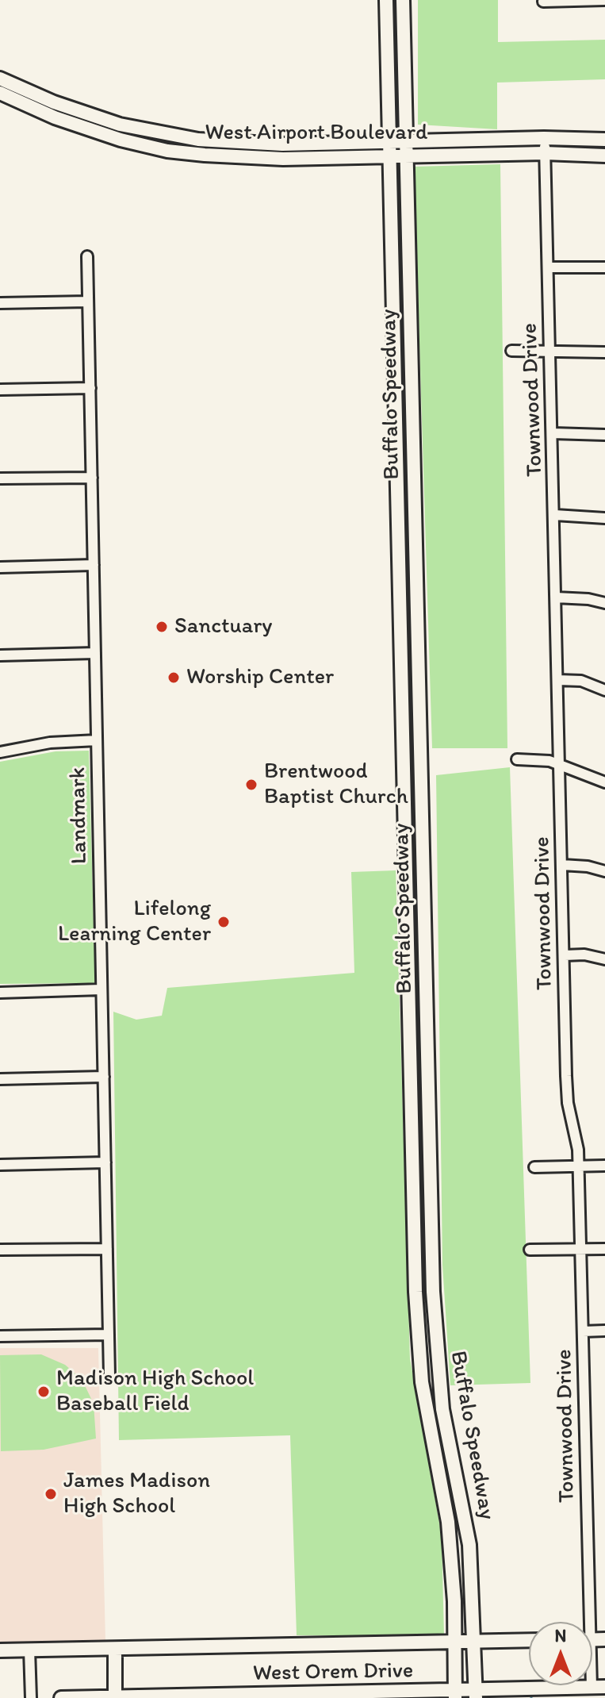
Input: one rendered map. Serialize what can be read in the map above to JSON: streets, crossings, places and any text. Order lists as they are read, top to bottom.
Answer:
{
  "streets": {
    "main road": ["West Airport Boulevard", "Buffalo Speedway", "West Orem Drive"],
    "street": ["Townwood Drive", "Landmark"]
  },
  "crossings": [
    ["West Airport Boulevard", "Buffalo Speedway"],
    ["West Airport Boulevard", "Townwood Drive"],
    ["Buffalo Speedway", "West Orem Drive"]
  ],
  "places": [
    "Sanctuary",
    "Worship Center",
    "Brentwood Baptist Church",
    "Lifelong Learning Center",
    "Madison High School Baseball Field",
    "James Madison High School"
  ],
  "north": "top"
}
